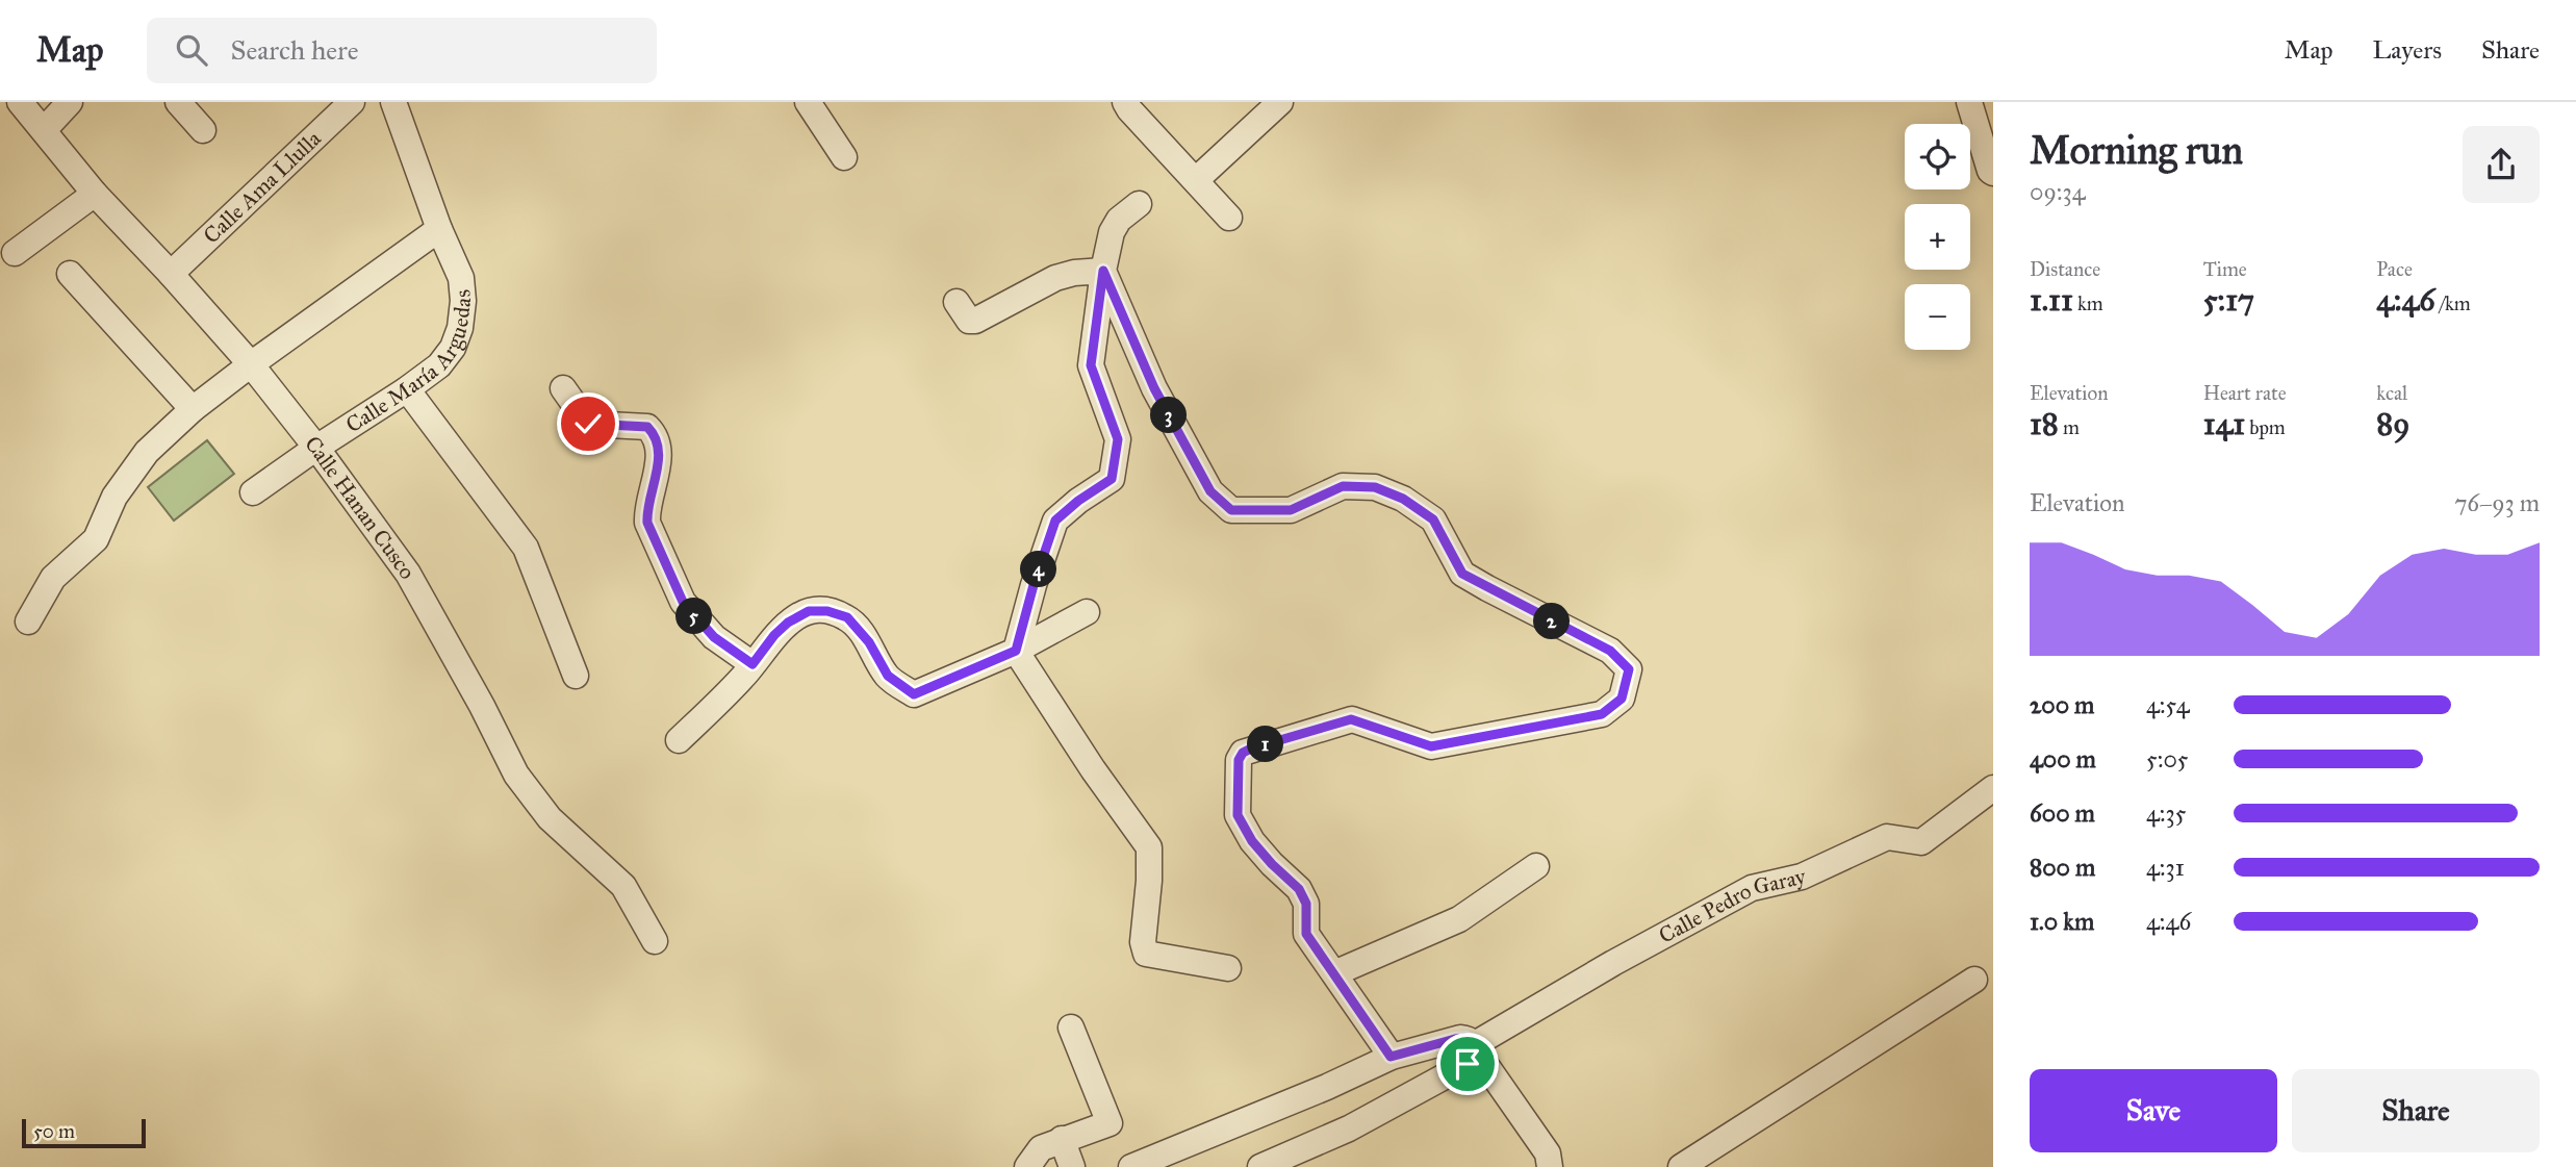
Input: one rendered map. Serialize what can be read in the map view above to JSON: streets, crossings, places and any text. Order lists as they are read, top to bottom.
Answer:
{
  "streets": {
    "street": [
      "Calle Ama Llulla",
      "Calle María Arguedas",
      "Calle Hanan Cusco",
      "Calle Pedro Garay"
    ]
  },
  "crossings": [
    ["Calle Ama Llulla", "Calle Hanan Cusco"],
    ["Calle María Arguedas", "Calle Hanan Cusco"]
  ],
  "scale_bar": "50 m",
  "page": {
    "header": "Map",
    "search": "Search here",
    "nav": ["Map", "Layers", "Share"],
    "heading": ["Morning run", "09:34"],
    "map_buttons": ["+", "−"],
    "stats": [
      ["Distance", "1.11 km"],
      ["Time", "5:17"],
      ["Pace", "4:46 /km"],
      ["Elevation", "18 m"],
      ["Heart rate", "141 bpm"],
      ["kcal", "89"]
    ],
    "pins": [
      "3",
      "4",
      "5",
      "2",
      "1"
    ],
    "chart": ["Elevation", "76–93 m"],
    "list": [
      {
        "name": "200 m",
        "note": "4:54"
      },
      {
        "name": "400 m",
        "note": "5:05"
      },
      {
        "name": "600 m",
        "note": "4:35"
      },
      {
        "name": "800 m",
        "note": "4:31"
      },
      {
        "name": "1.0 km",
        "note": "4:46"
      }
    ],
    "buttons": ["Save", "Share"],
    "scale": "50 m"
  }
}
